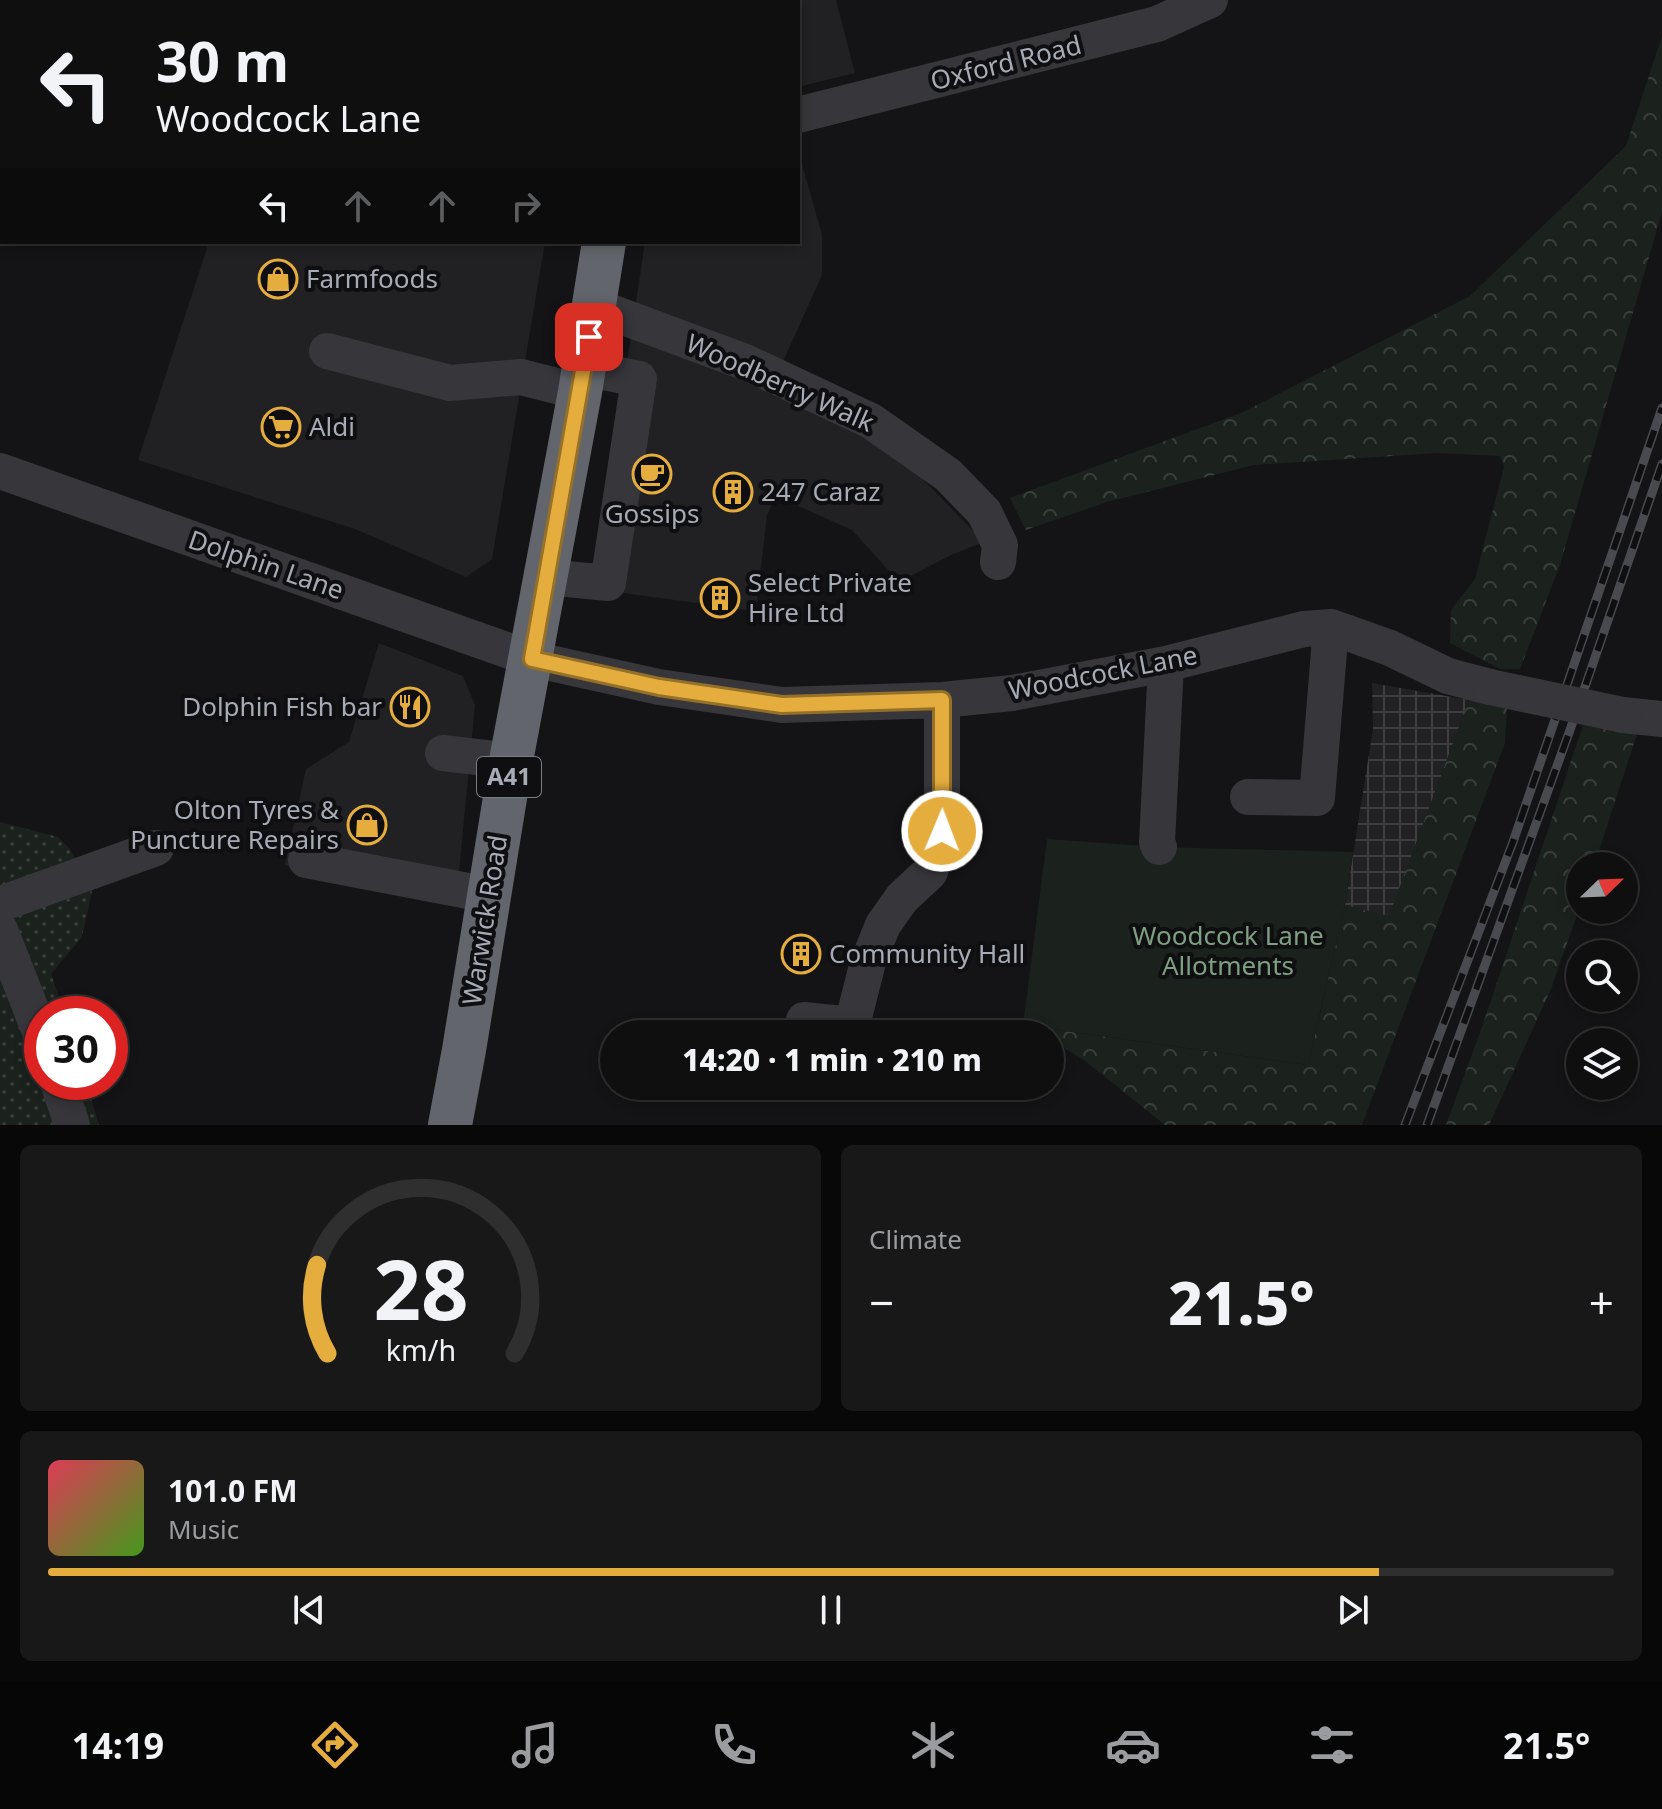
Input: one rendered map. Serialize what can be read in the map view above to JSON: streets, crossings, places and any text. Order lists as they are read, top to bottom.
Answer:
{
  "streets": {
    "highway": ["A41", "Warwick Road"],
    "street": [
      "Oxford Road",
      "Woodberry Walk",
      "Dolphin Lane",
      "Woodcock Lane"
    ]
  },
  "crossings": [
    ["Woodberry Walk", "Warwick Road"],
    ["Dolphin Lane", "Woodcock Lane"],
    ["Dolphin Lane", "Warwick Road"],
    ["Woodcock Lane", "Warwick Road"]
  ],
  "parks": ["Woodcock Lane Allotments"],
  "places": {
    "shop": ["Farmfoods", "Olton Tyres & Puncture Repairs"],
    "supermarket": ["Aldi"],
    "cafe": ["Gossips"],
    "building": ["247 Caraz", "Select Private Hire Ltd", "Community Hall"],
    "restaurant": ["Dolphin Fish bar"]
  },
  "north": "top right",
  "page": {
    "turn": ["30 m", "Woodcock Lane"],
    "limit": "30",
    "trip": "14:20 · 1 min · 210 m",
    "tile": "Climate",
    "heat": ["−", "21.5°", "+"],
    "song": ["101.0 FM", "Music"],
    "tabs": ["14:19", "21.5°"],
    "gauge": ["28", "km/h"]
  }
}
